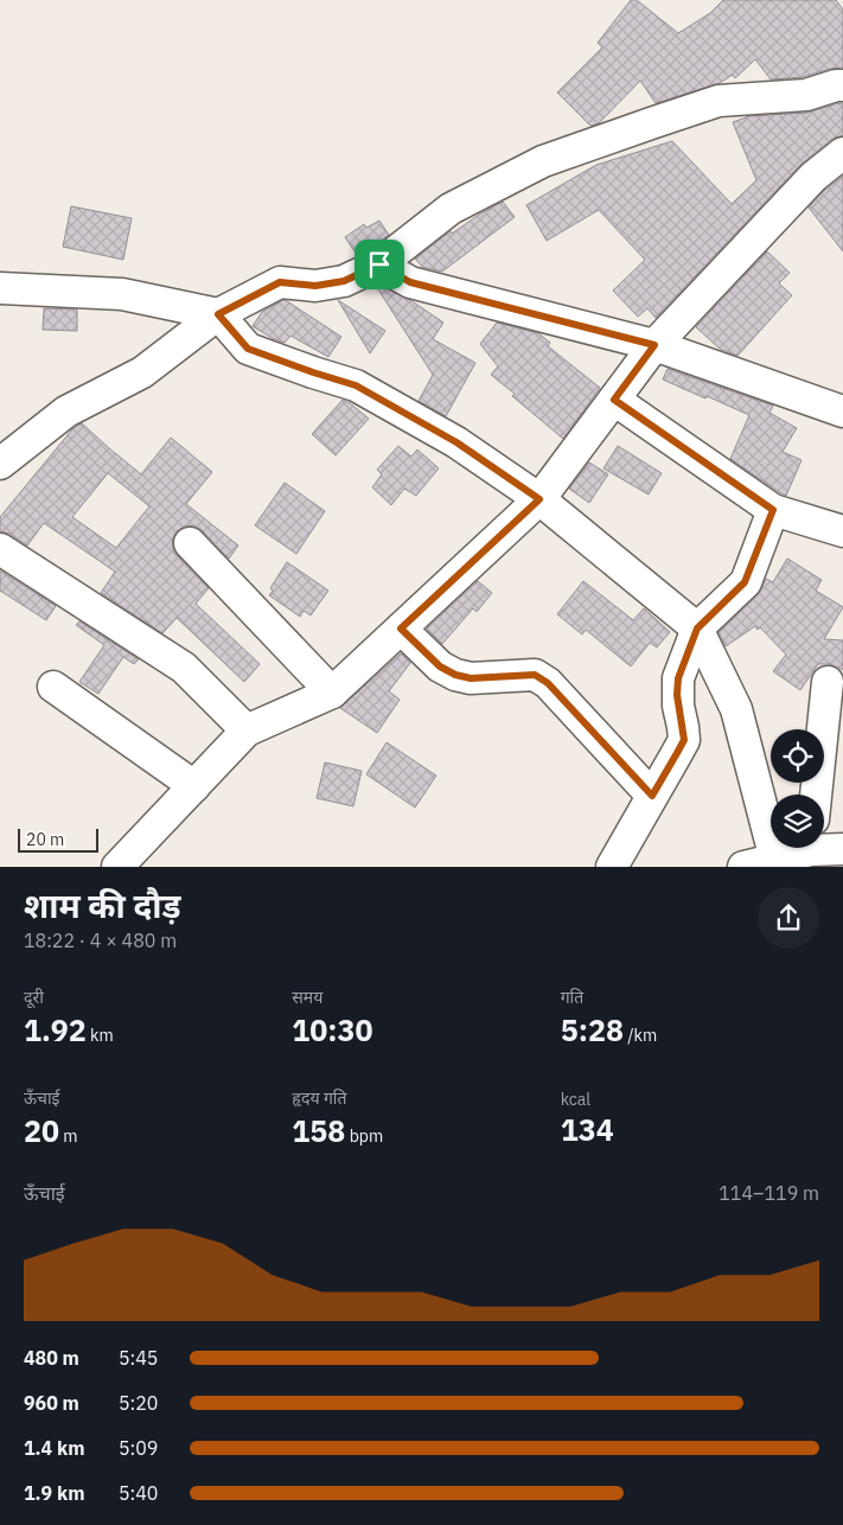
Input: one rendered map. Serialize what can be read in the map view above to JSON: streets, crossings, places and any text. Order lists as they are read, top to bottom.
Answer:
{
  "scale_bar": "20 m",
  "page": {
    "scale": "20 m",
    "heading": ["शाम की दौड़", "18:22 · 4 × 480 m"],
    "stats": [
      ["दूरी", "1.92 km"],
      ["समय", "10:30"],
      ["गति", "5:28 /km"],
      ["ऊँचाई", "20 m"],
      ["हृदय गति", "158 bpm"],
      ["kcal", "134"]
    ],
    "chart": ["ऊँचाई", "114–119 m"],
    "list": [
      {
        "name": "480 m",
        "note": "5:45"
      },
      {
        "name": "960 m",
        "note": "5:20"
      },
      {
        "name": "1.4 km",
        "note": "5:09"
      },
      {
        "name": "1.9 km",
        "note": "5:40"
      }
    ]
  }
}
